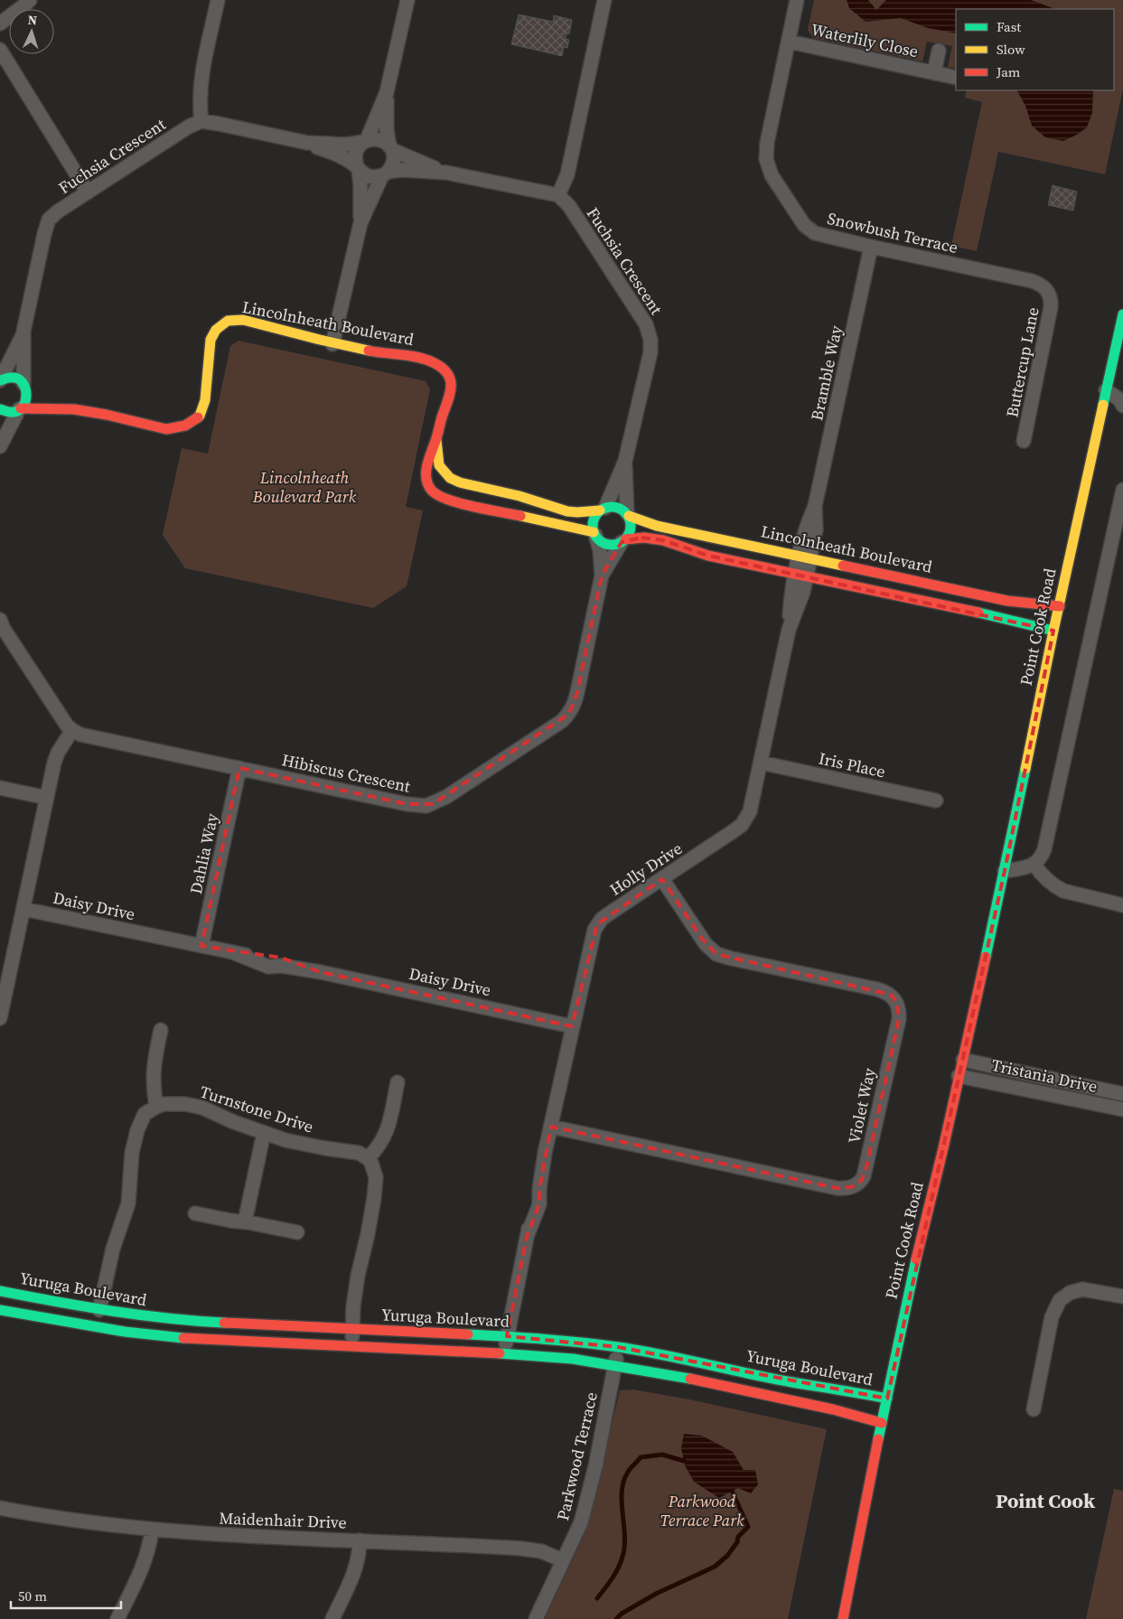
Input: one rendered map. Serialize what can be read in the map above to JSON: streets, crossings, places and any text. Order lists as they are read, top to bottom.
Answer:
{
  "streets": {
    "street": [
      "Waterlily Close",
      "Fuchsia Crescent",
      "Snowbush Terrace",
      "Lincolnheath Boulevard",
      "Buttercup Lane",
      "Bramble Way",
      "Point Cook Road",
      "Iris Place",
      "Hibiscus Crescent",
      "Dahlia Way",
      "Holly Drive",
      "Daisy Drive",
      "Tristania Drive",
      "Violet Way",
      "Turnstone Drive",
      "Yuruga Boulevard",
      "Parkwood Terrace",
      "Maidenhair Drive"
    ]
  },
  "crossings": [
    ["Waterlily Close", "Snowbush Terrace"],
    ["Fuchsia Crescent", "Lincolnheath Boulevard"],
    ["Fuchsia Crescent", "Hibiscus Crescent"],
    ["Snowbush Terrace", "Buttercup Lane"],
    ["Snowbush Terrace", "Bramble Way"],
    ["Lincolnheath Boulevard", "Bramble Way"],
    ["Lincolnheath Boulevard", "Point Cook Road"],
    ["Lincolnheath Boulevard", "Hibiscus Crescent"],
    ["Bramble Way", "Holly Drive"],
    ["Point Cook Road", "Tristania Drive"],
    ["Point Cook Road", "Yuruga Boulevard"],
    ["Iris Place", "Holly Drive"],
    ["Hibiscus Crescent", "Dahlia Way"],
    ["Dahlia Way", "Daisy Drive"],
    ["Holly Drive", "Daisy Drive"],
    ["Holly Drive", "Violet Way"],
    ["Holly Drive", "Yuruga Boulevard"],
    ["Yuruga Boulevard", "Parkwood Terrace"],
    ["Parkwood Terrace", "Maidenhair Drive"]
  ],
  "districts": ["Point Cook"],
  "parks": ["Lincolnheath Boulevard Park", "Parkwood Terrace Park"],
  "legend": ["Fast", "Slow", "Jam"],
  "scale_bar": "50 m",
  "north": "top"
}
